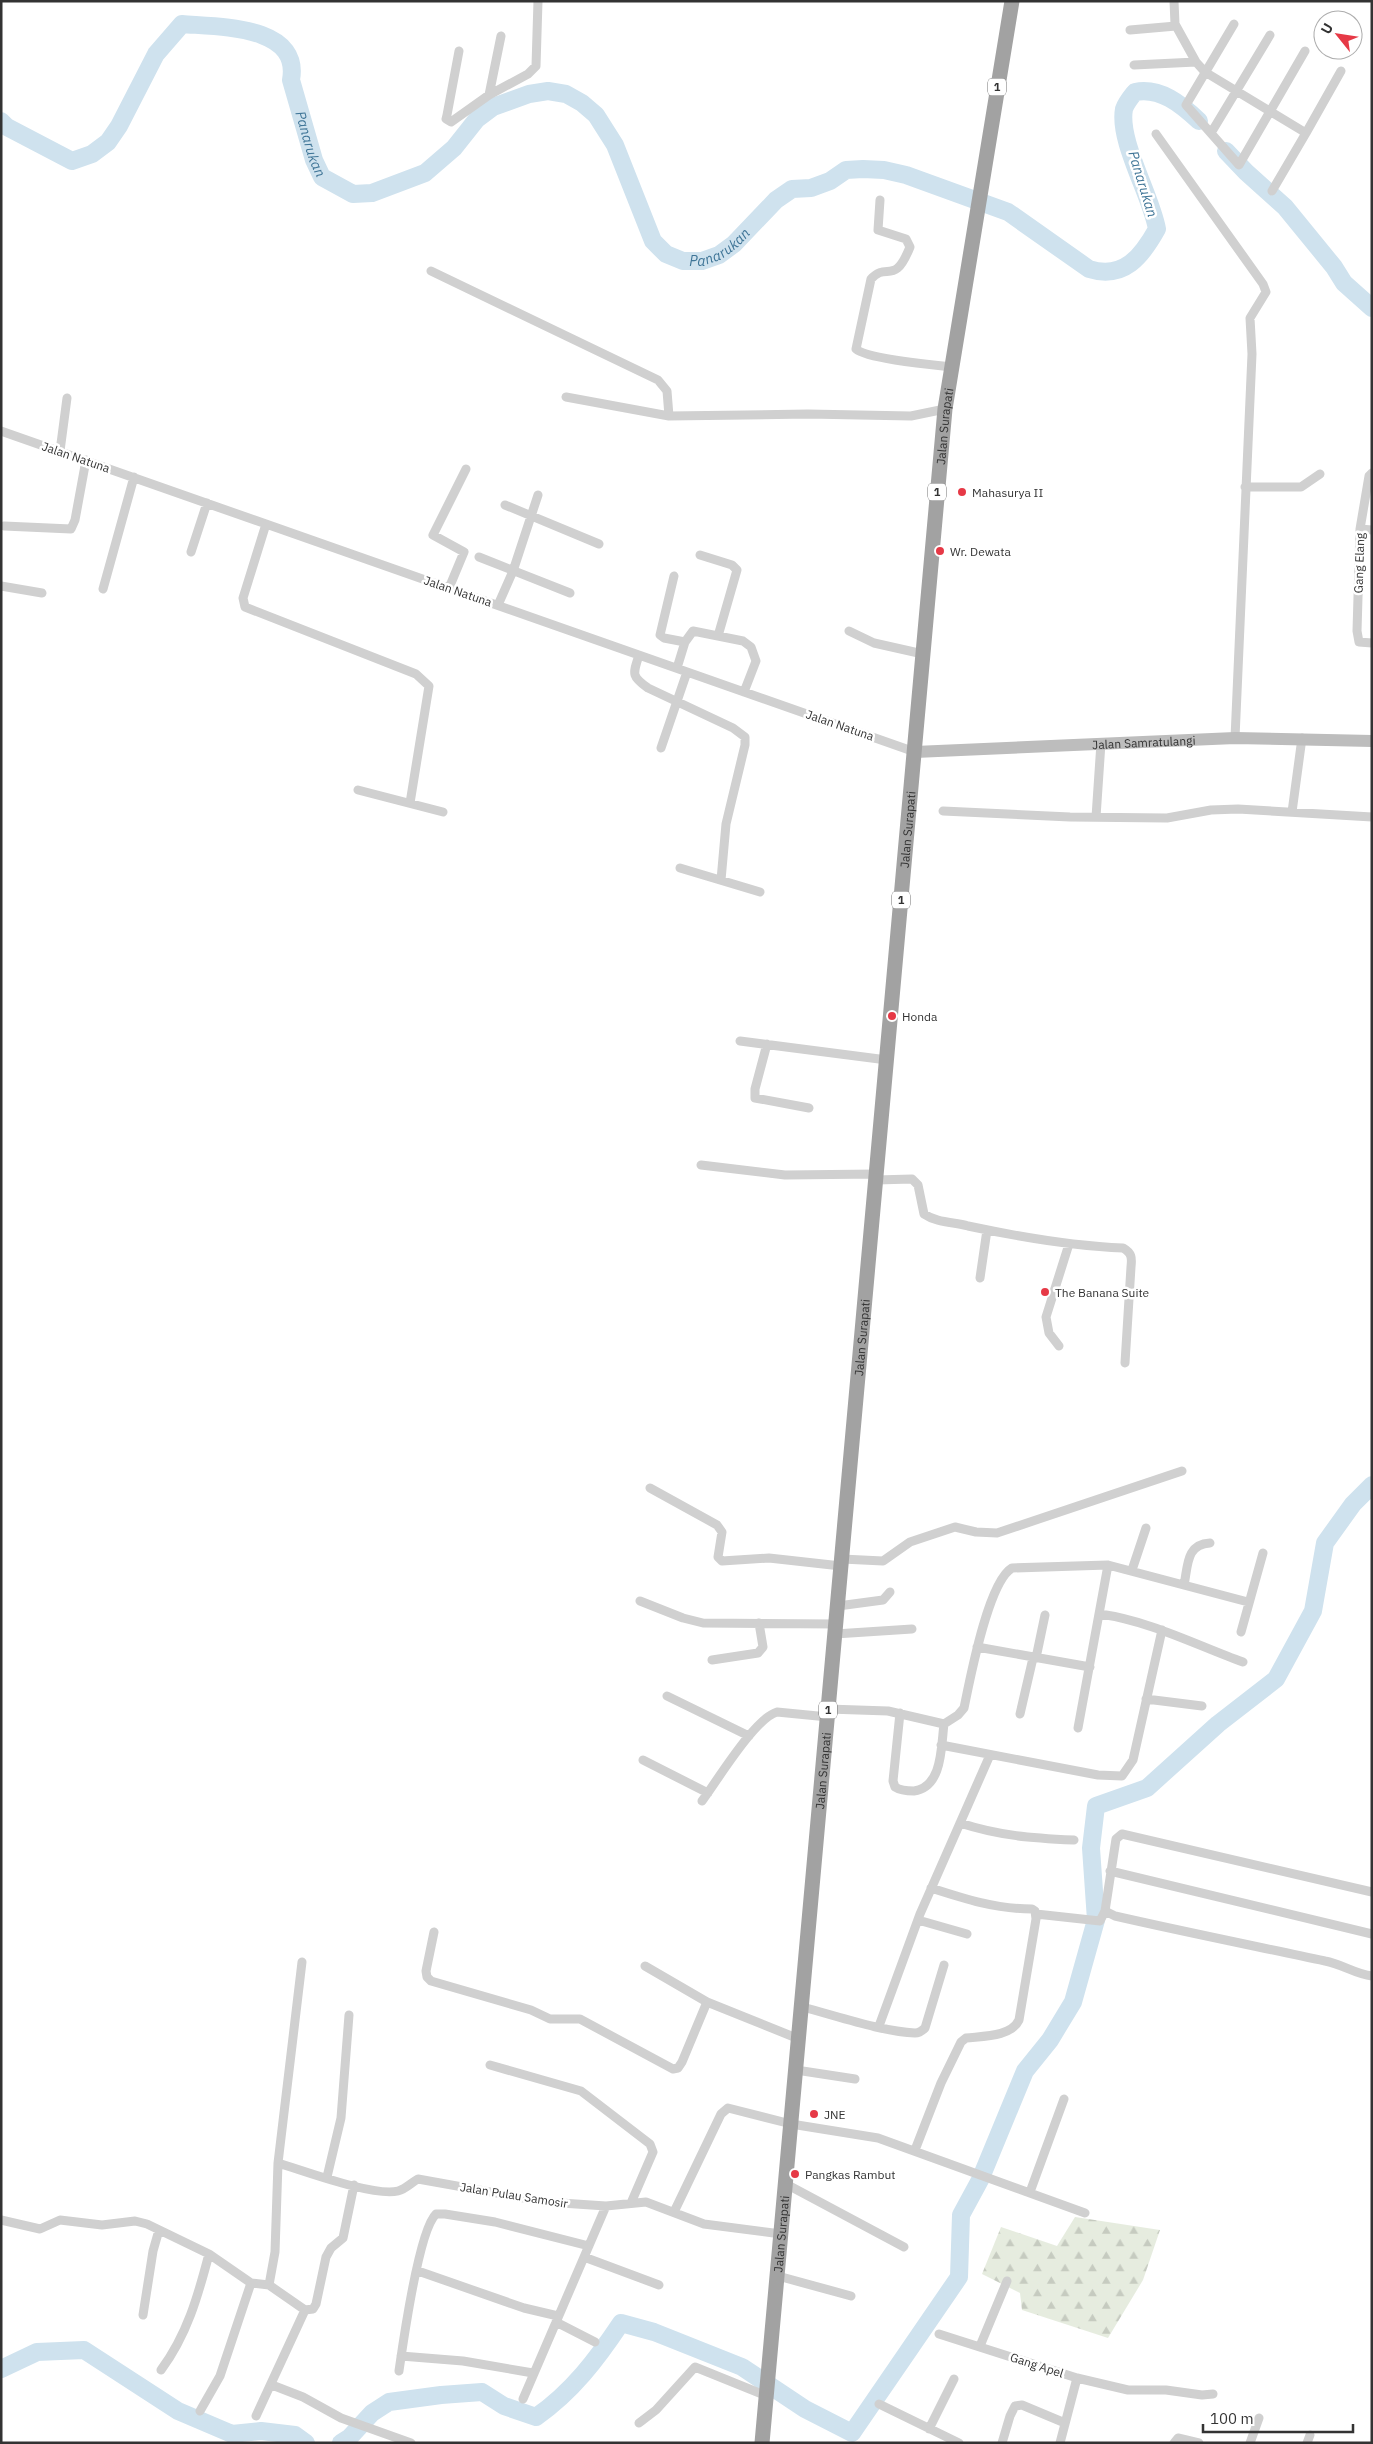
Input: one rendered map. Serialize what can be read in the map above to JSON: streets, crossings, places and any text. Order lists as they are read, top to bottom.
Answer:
{
  "streets": {
    "highway": ["1", "Jalan Surapati"],
    "main road": ["Jalan Samratulangi"],
    "street": [
      "Jalan Natuna",
      "Gang Elang",
      "Jalan Pulau Samosir",
      "Gang Apel"
    ]
  },
  "crossings": [
    ["Jalan Surapati", "Jalan Natuna"],
    ["Jalan Surapati", "Jalan Samratulangi"],
    ["Jalan Surapati", "Jalan Pulau Samosir"],
    ["Jalan Natuna", "Jalan Samratulangi"]
  ],
  "water": ["Panarukan"],
  "places": [
    "Mahasurya II",
    "Wr. Dewata",
    "Honda",
    "The Banana Suite",
    "JNE",
    "Pangkas Rambut"
  ],
  "scale_bar": "100 m",
  "north": "top left"
}
